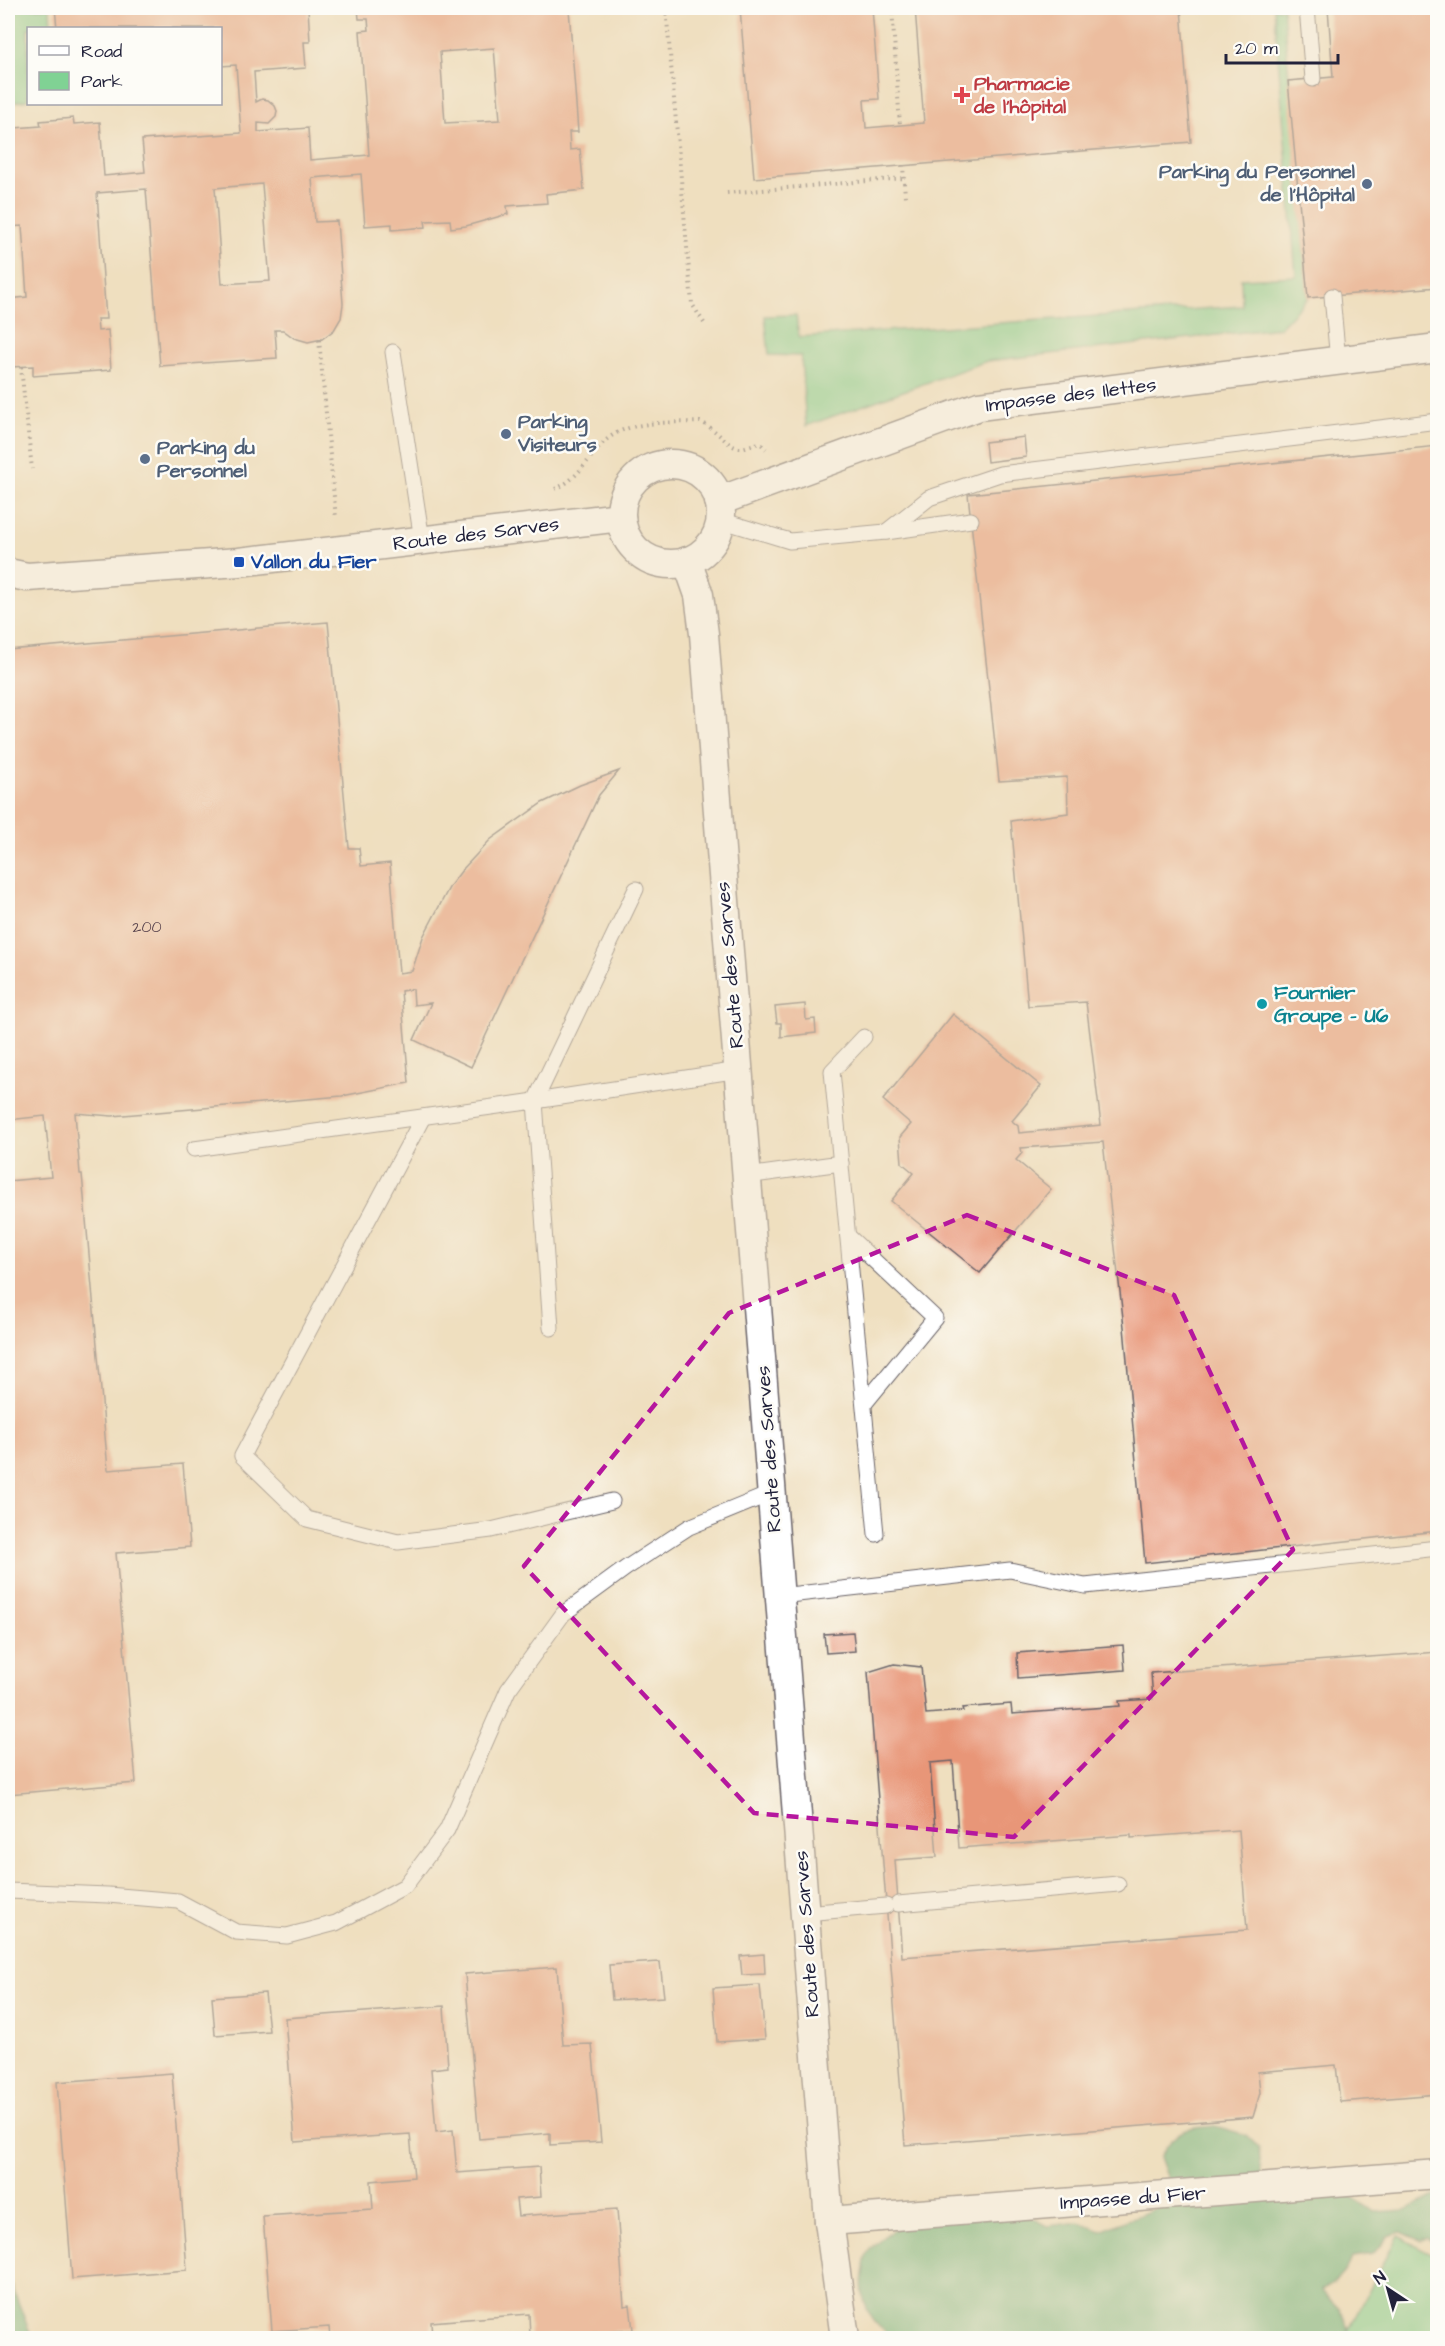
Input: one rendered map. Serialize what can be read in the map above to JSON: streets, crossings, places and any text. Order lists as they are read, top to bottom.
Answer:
{
  "streets": {
    "street": ["Impasse des Ilettes", "Route des Sarves", "Impasse du Fier"]
  },
  "crossings": [
    ["Impasse des Ilettes", "Route des Sarves"],
    ["Route des Sarves", "Impasse du Fier"]
  ],
  "places": {
    "health": ["Pharmacie de l'hôpital"],
    "other": [
      "Parking du Personnel de l'Hôpital",
      "Parking Visiteurs",
      "Parking du Personnel",
      "Fournier Groupe - U6"
    ],
    "transit": ["Vallon du Fier"]
  },
  "house_numbers": ["200"],
  "legend": ["Road", "Park"],
  "scale_bar": "20 m",
  "north": "top left"
}
